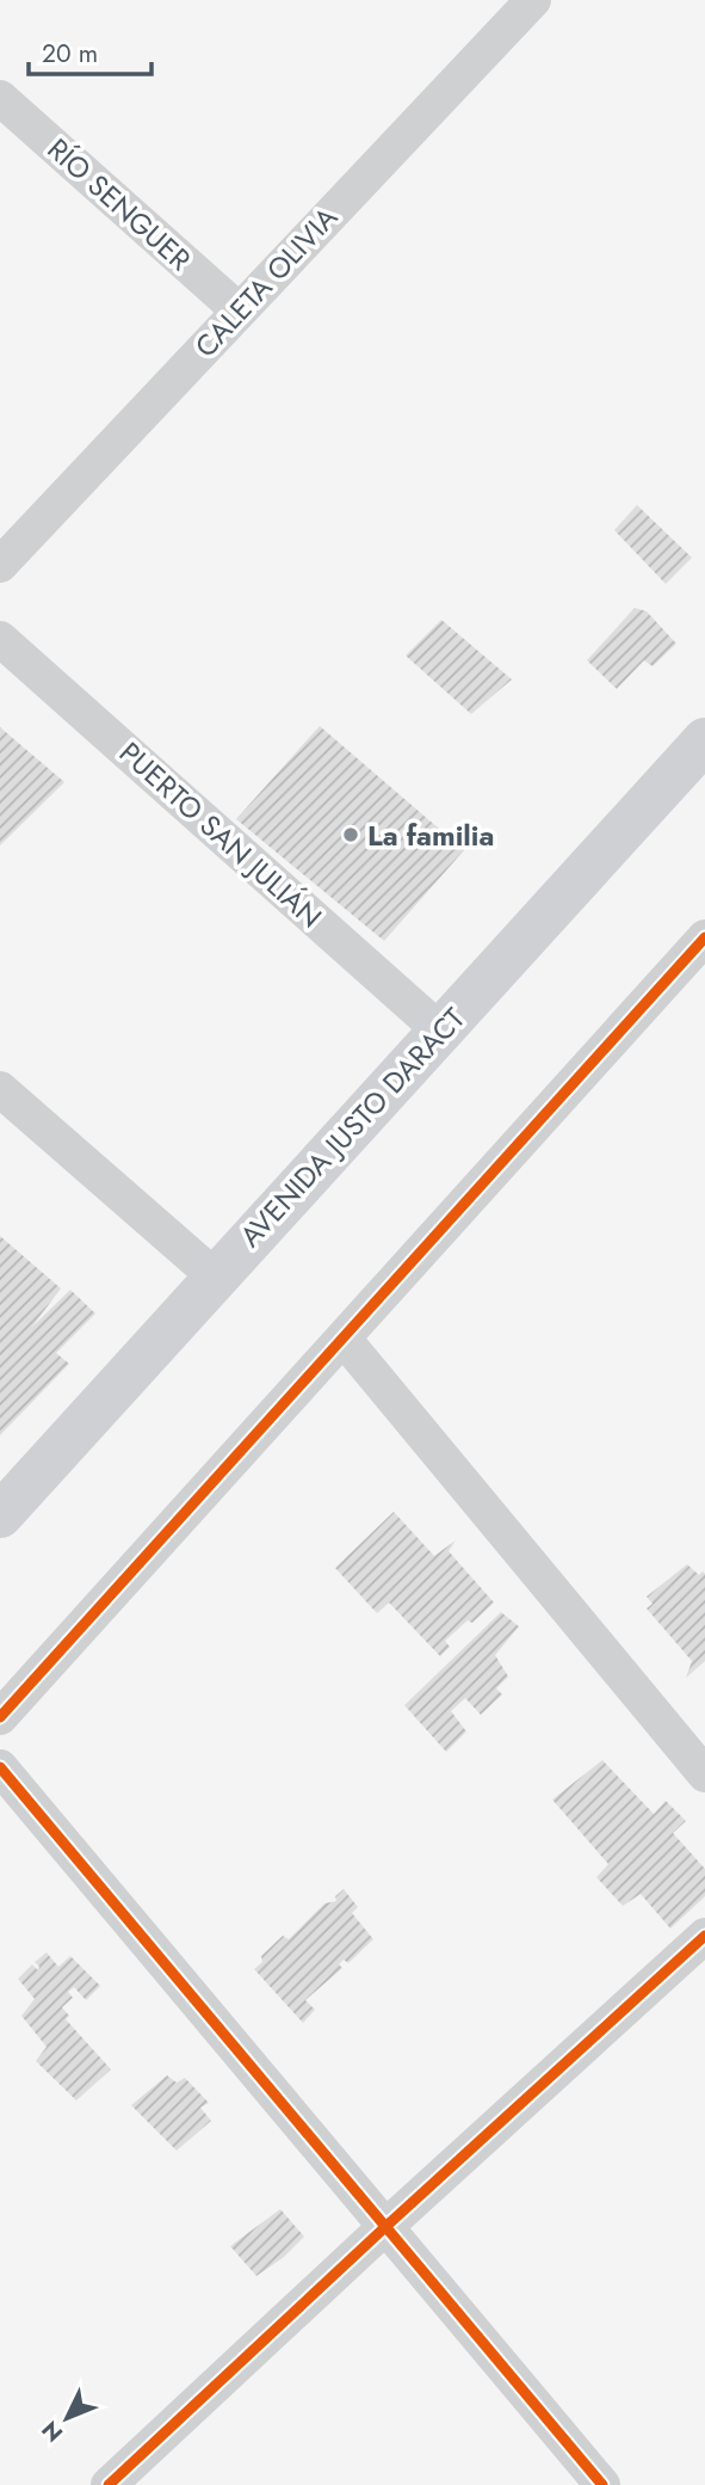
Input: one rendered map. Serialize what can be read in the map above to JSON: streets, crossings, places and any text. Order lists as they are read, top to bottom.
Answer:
{
  "streets": {
    "main road": ["AVENIDA JUSTO DARACT"],
    "street": ["RÍO SENGUER", "CALETA OLIVIA", "PUERTO SAN JULIÁN"]
  },
  "crossings": [
    ["RÍO SENGUER", "CALETA OLIVIA"],
    ["PUERTO SAN JULIÁN", "AVENIDA JUSTO DARACT"]
  ],
  "places": ["La familia"],
  "scale_bar": "20 m",
  "north": "bottom left"
}
